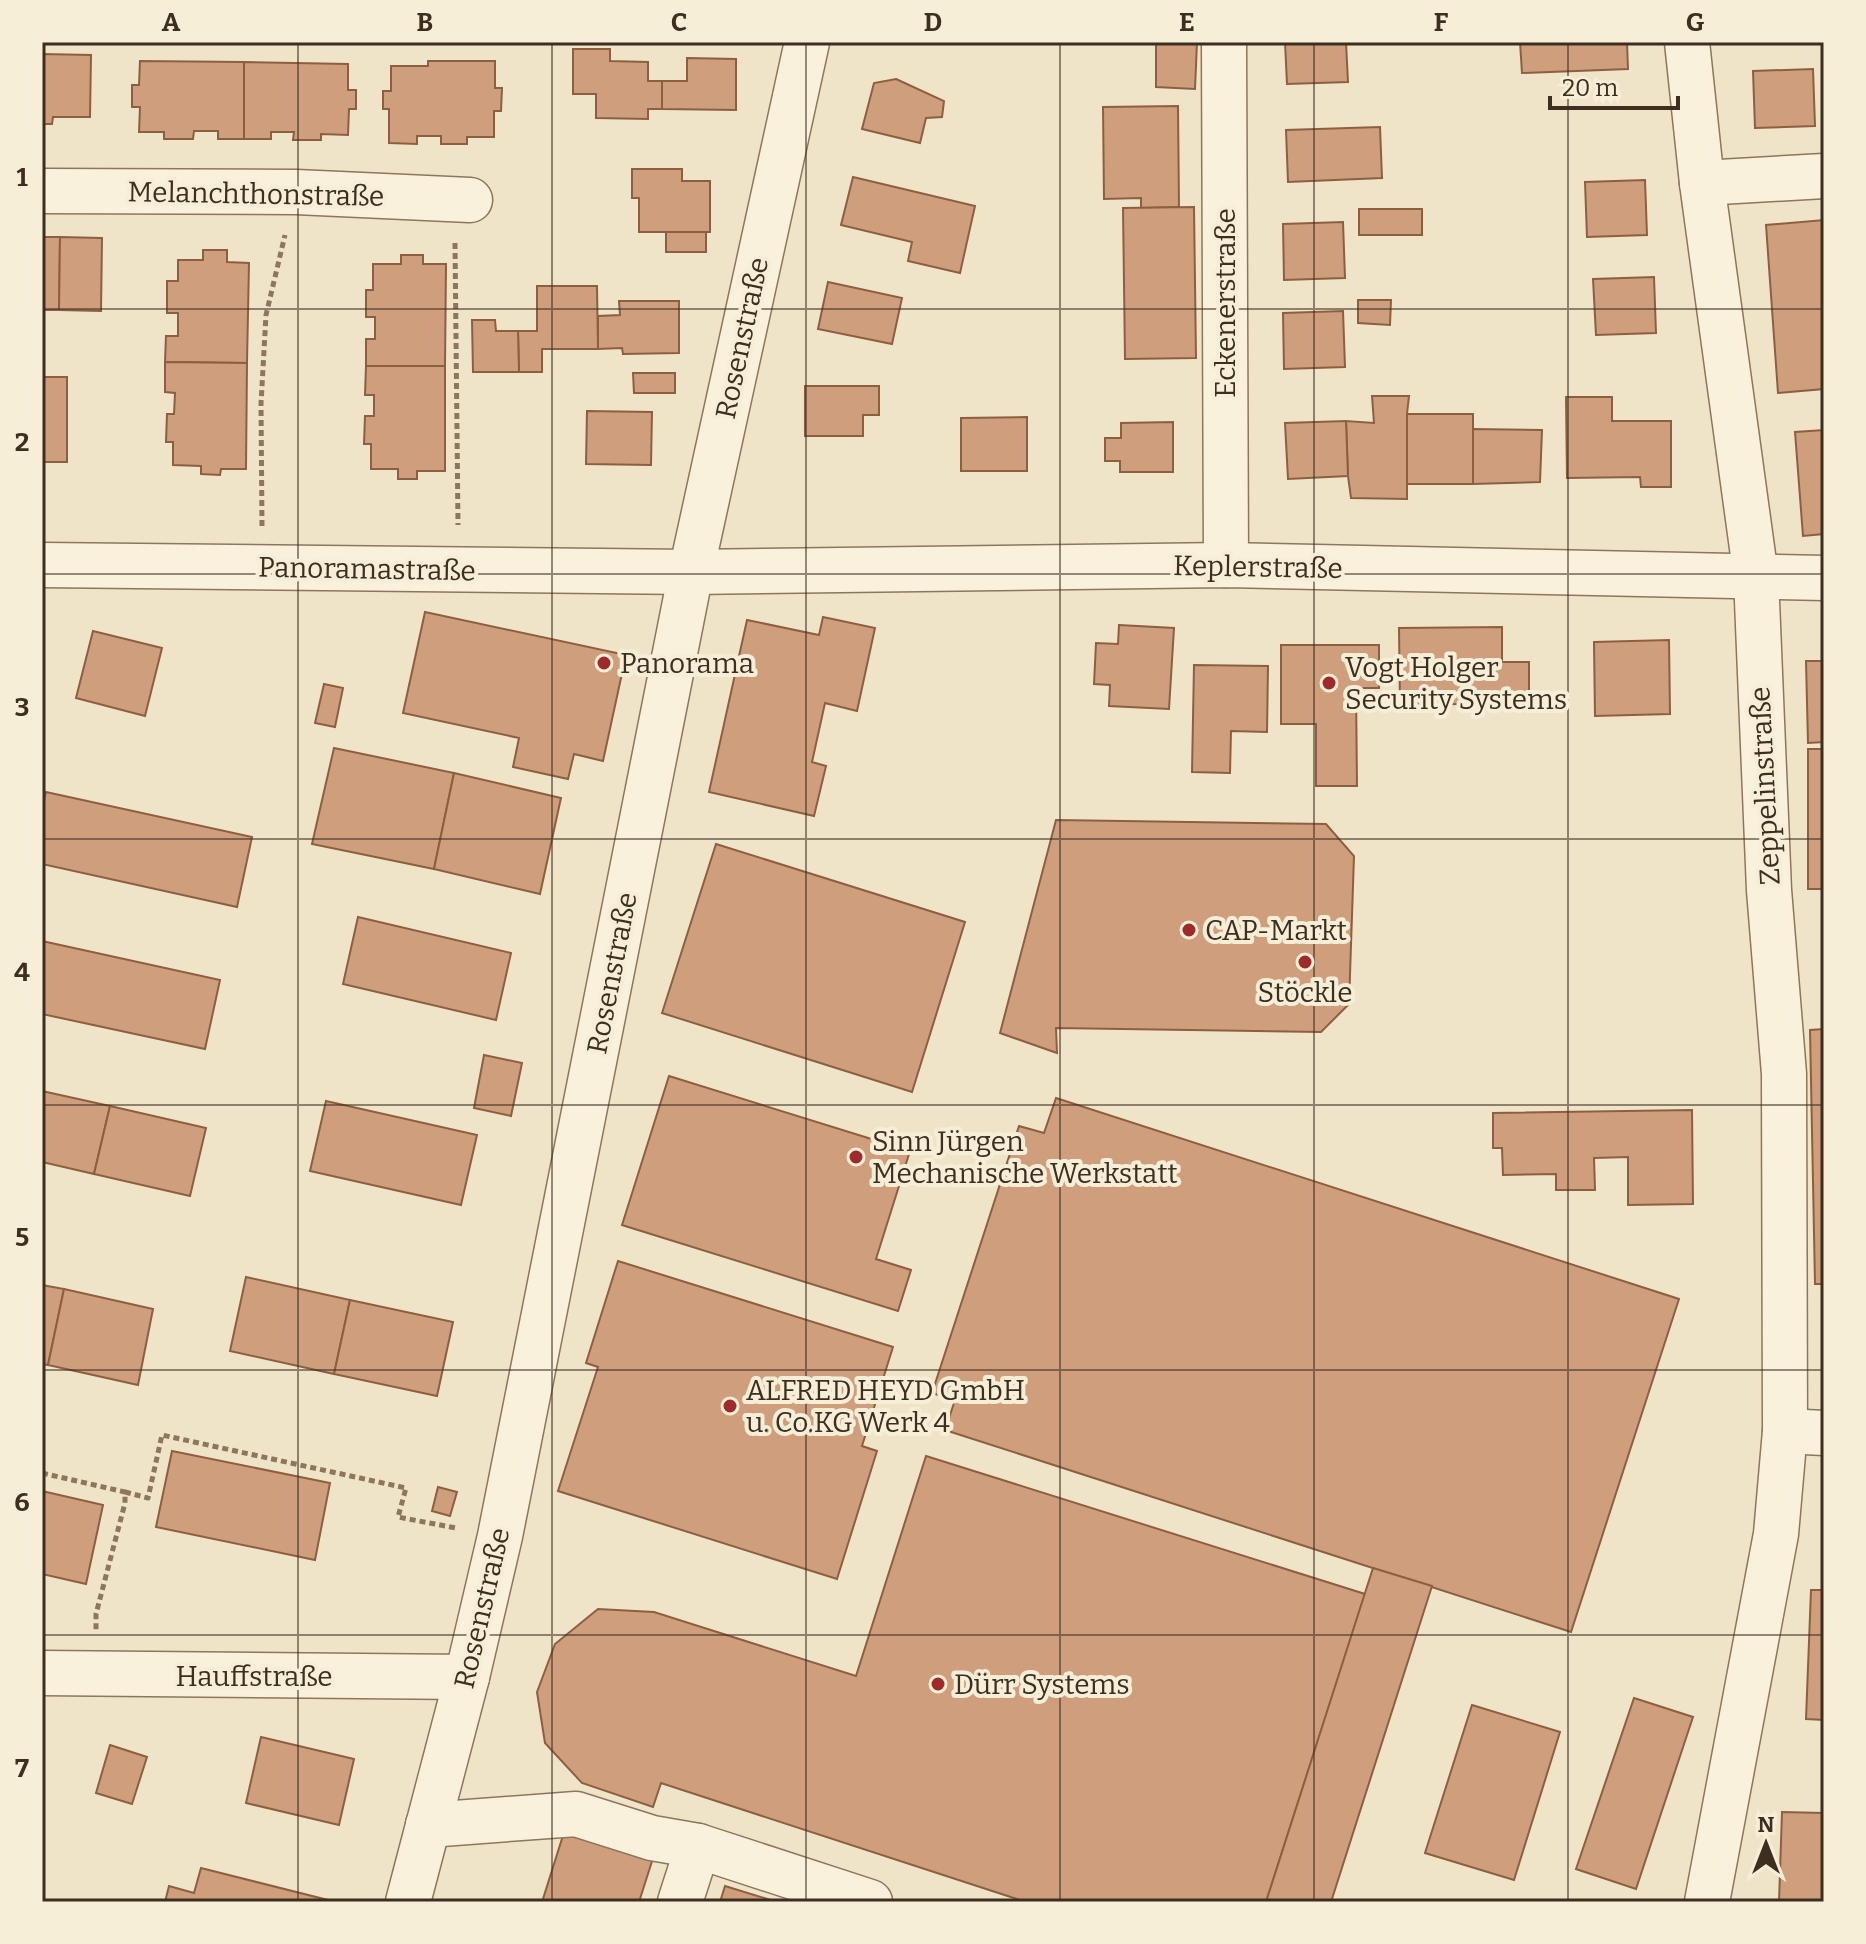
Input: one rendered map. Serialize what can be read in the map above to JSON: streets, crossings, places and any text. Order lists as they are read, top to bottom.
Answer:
{
  "streets": {
    "street": [
      "Melanchthonstraße",
      "Eckenerstraße",
      "Rosenstraße",
      "Keplerstraße",
      "Panoramastraße",
      "Zeppelinstraße",
      "Hauffstraße"
    ]
  },
  "crossings": [
    ["Eckenerstraße", "Keplerstraße"],
    ["Rosenstraße", "Keplerstraße"],
    ["Rosenstraße", "Panoramastraße"],
    ["Rosenstraße", "Hauffstraße"],
    ["Keplerstraße", "Panoramastraße"],
    ["Keplerstraße", "Zeppelinstraße"]
  ],
  "places": [
    "Panorama",
    "Vogt Holger Security Systems",
    "CAP-Markt",
    "Stöckle",
    "Sinn Jürgen Mechanische Werkstatt",
    "ALFRED HEYD GmbH u. Co.KG Werk 4",
    "Dürr Systems"
  ],
  "scale_bar": "20 m",
  "north": "top",
  "grid": {
    "columns": [
      "A",
      "B",
      "C",
      "D",
      "E",
      "F",
      "G"
    ],
    "rows": [
      "1",
      "2",
      "3",
      "4",
      "5",
      "6",
      "7"
    ]
  }
}
